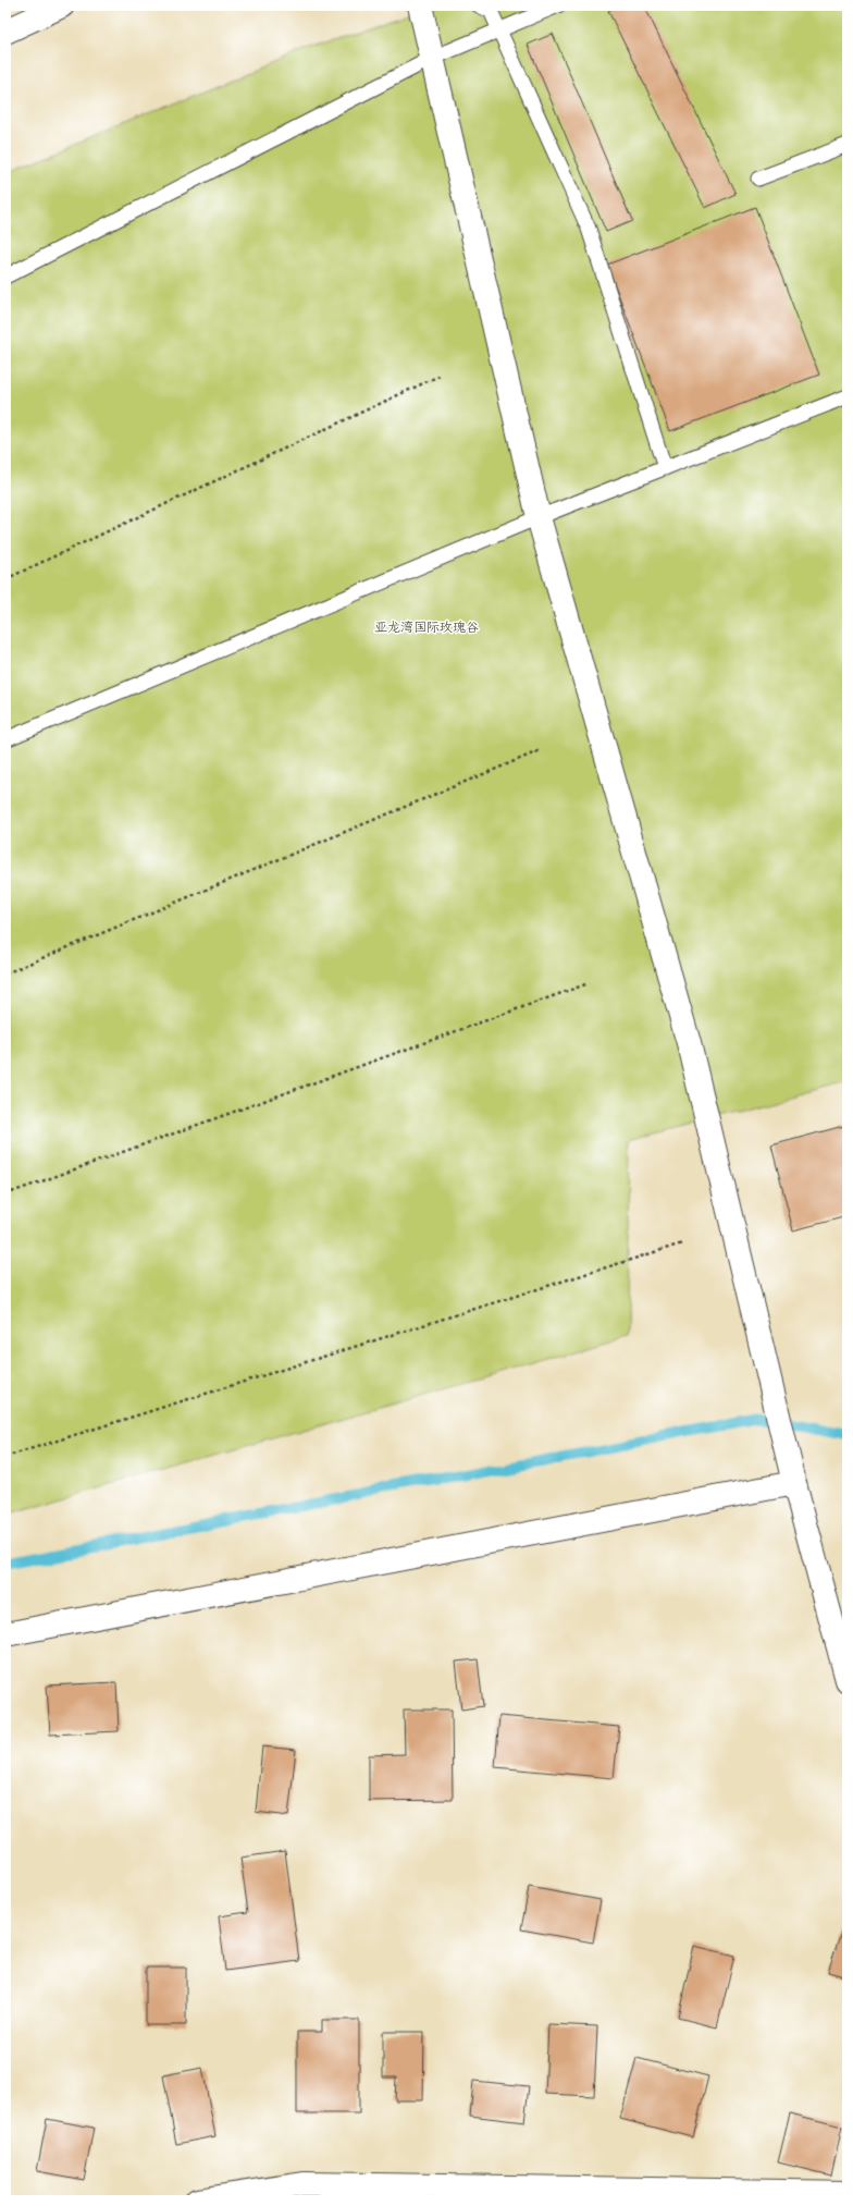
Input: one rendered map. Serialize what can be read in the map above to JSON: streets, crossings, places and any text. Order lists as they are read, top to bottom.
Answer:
{
  "parks": ["亚龙湾国际玫瑰谷"]
}
